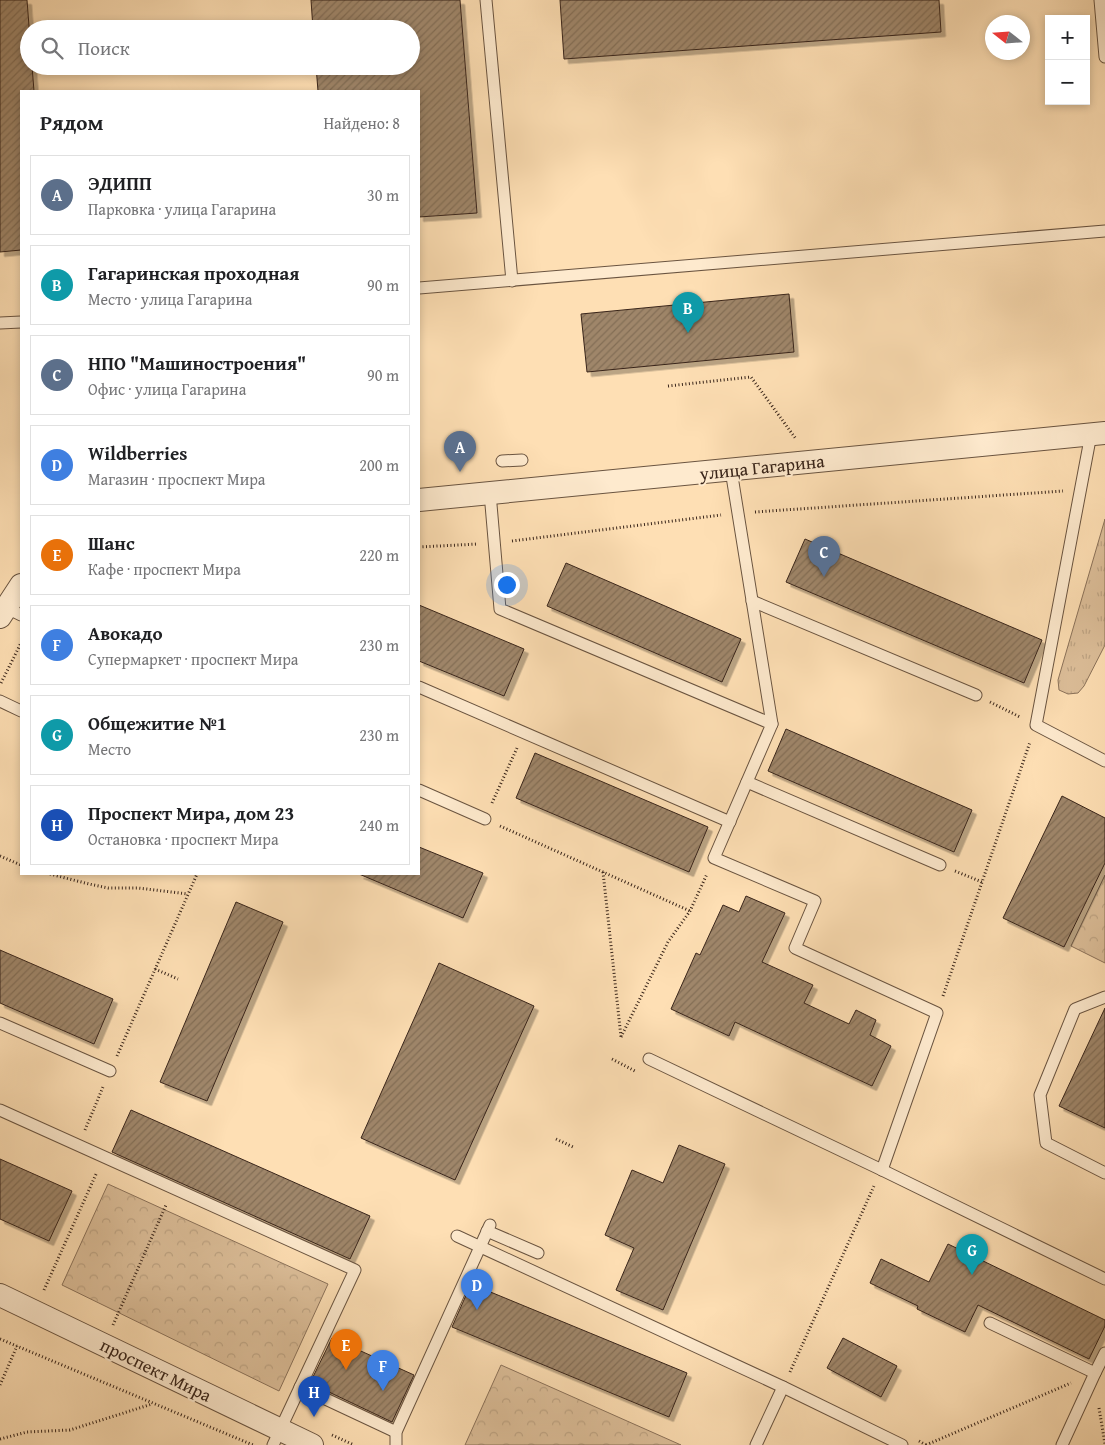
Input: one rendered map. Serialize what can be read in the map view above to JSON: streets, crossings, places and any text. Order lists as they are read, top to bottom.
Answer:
{
  "streets": {
    "street": ["улица Гагарина", "проспект Мира"]
  },
  "north": "left",
  "page": {
    "map_buttons": ["+", "−"],
    "search": "Поиск",
    "heading": ["Рядом", "Найдено: 8"],
    "list": [
      {
        "mark": "A",
        "name": "ЭДИПП",
        "note": "Парковка · улица Гагарина",
        "value": "30 m"
      },
      {
        "mark": "B",
        "name": "Гагаринская проходная",
        "note": "Место · улица Гагарина",
        "value": "90 m"
      },
      {
        "mark": "C",
        "name": "НПО \"Машиностроения\"",
        "note": "Офис · улица Гагарина",
        "value": "90 m"
      },
      {
        "mark": "D",
        "name": "Wildberries",
        "note": "Магазин · проспект Мира",
        "value": "200 m"
      },
      {
        "mark": "E",
        "name": "Шанс",
        "note": "Кафе · проспект Мира",
        "value": "220 m"
      },
      {
        "mark": "F",
        "name": "Авокадо",
        "note": "Супермаркет · проспект Мира",
        "value": "230 m"
      },
      {
        "mark": "G",
        "name": "Общежитие №1",
        "note": "Место",
        "value": "230 m"
      },
      {
        "mark": "H",
        "name": "Проспект Мира, дом 23",
        "note": "Остановка · проспект Мира",
        "value": "240 m"
      }
    ],
    "pins": [
      "B",
      "A",
      "C",
      "G",
      "D",
      "E",
      "F",
      "H"
    ]
  }
}
